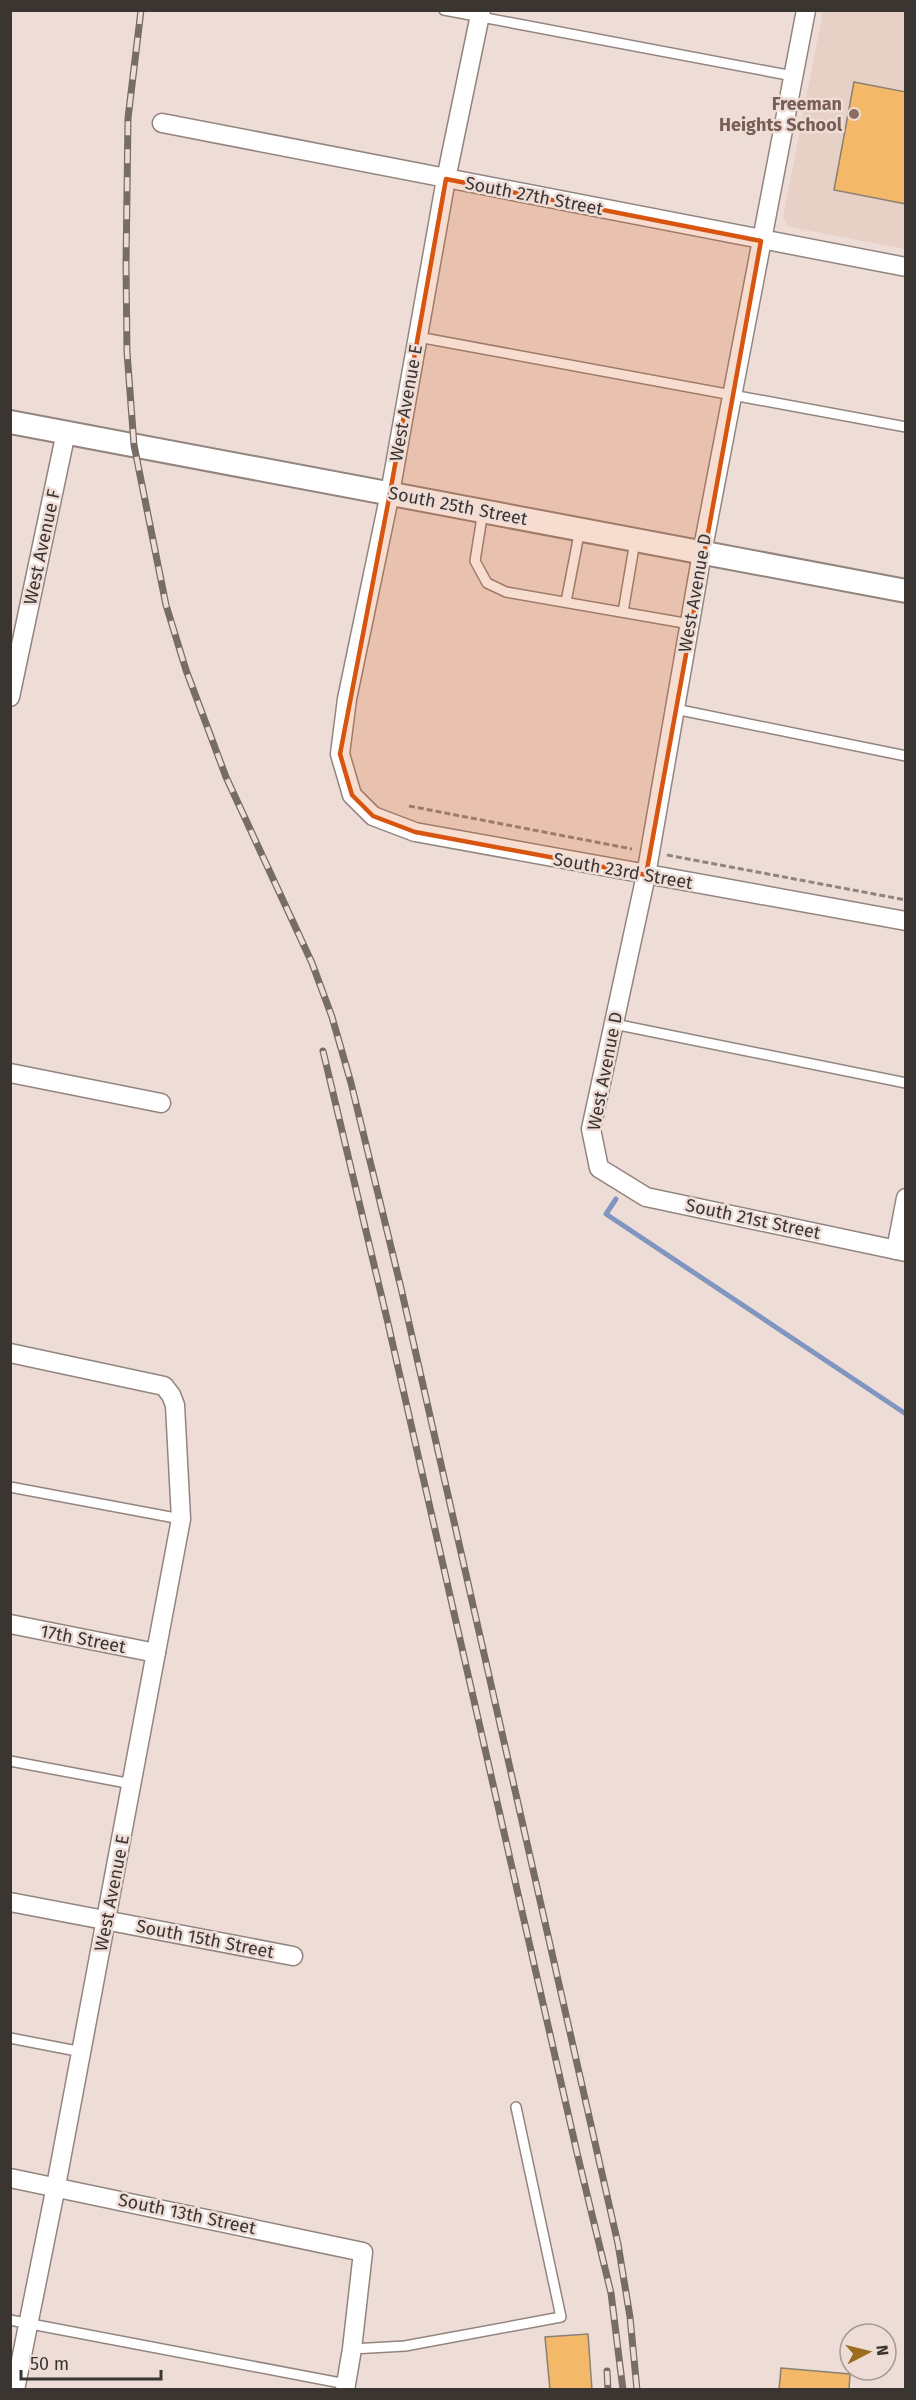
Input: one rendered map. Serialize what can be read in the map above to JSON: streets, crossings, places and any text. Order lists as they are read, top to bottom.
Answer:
{
  "streets": {
    "street": [
      "South 27th Street",
      "West Avenue E",
      "South 25th Street",
      "West Avenue F",
      "West Avenue D",
      "South 23rd Street",
      "South 21st Street",
      "17th Street",
      "South 15th Street",
      "South 13th Street"
    ]
  },
  "crossings": [
    ["South 27th Street", "West Avenue E"],
    ["South 27th Street", "West Avenue D"],
    ["West Avenue E", "South 25th Street"],
    ["West Avenue E", "South 23rd Street"],
    ["West Avenue E", "17th Street"],
    ["West Avenue E", "South 15th Street"],
    ["West Avenue E", "South 13th Street"],
    ["South 25th Street", "West Avenue F"],
    ["South 25th Street", "West Avenue D"],
    ["West Avenue D", "South 23rd Street"],
    ["West Avenue D", "South 21st Street"]
  ],
  "places": ["Freeman Heights School"],
  "scale_bar": "50 m",
  "north": "right"
}
